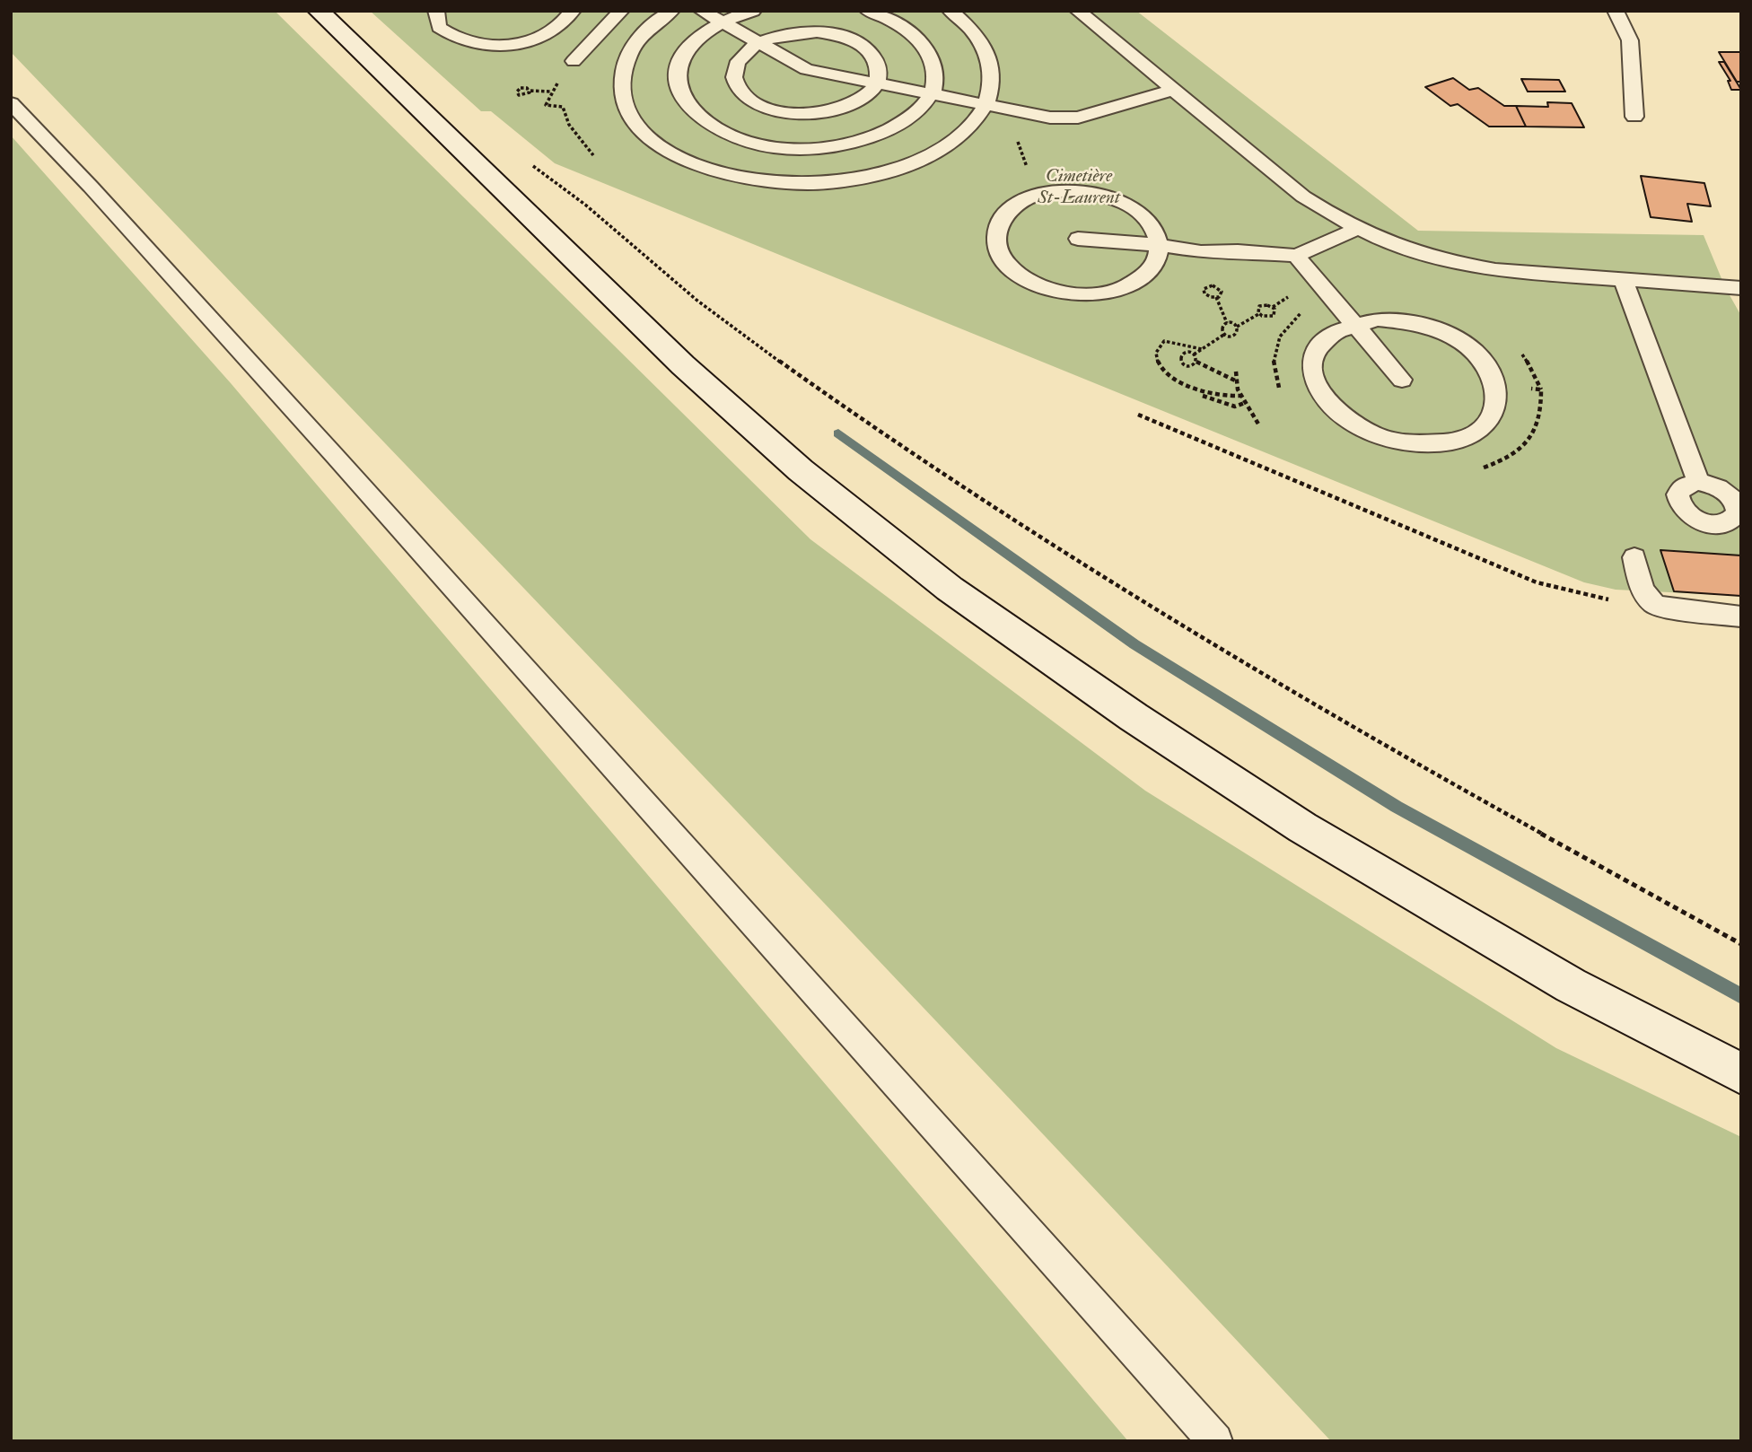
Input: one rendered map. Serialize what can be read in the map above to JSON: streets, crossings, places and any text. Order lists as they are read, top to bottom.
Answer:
{
  "parks": ["Cimetière St-Laurent"]
}
